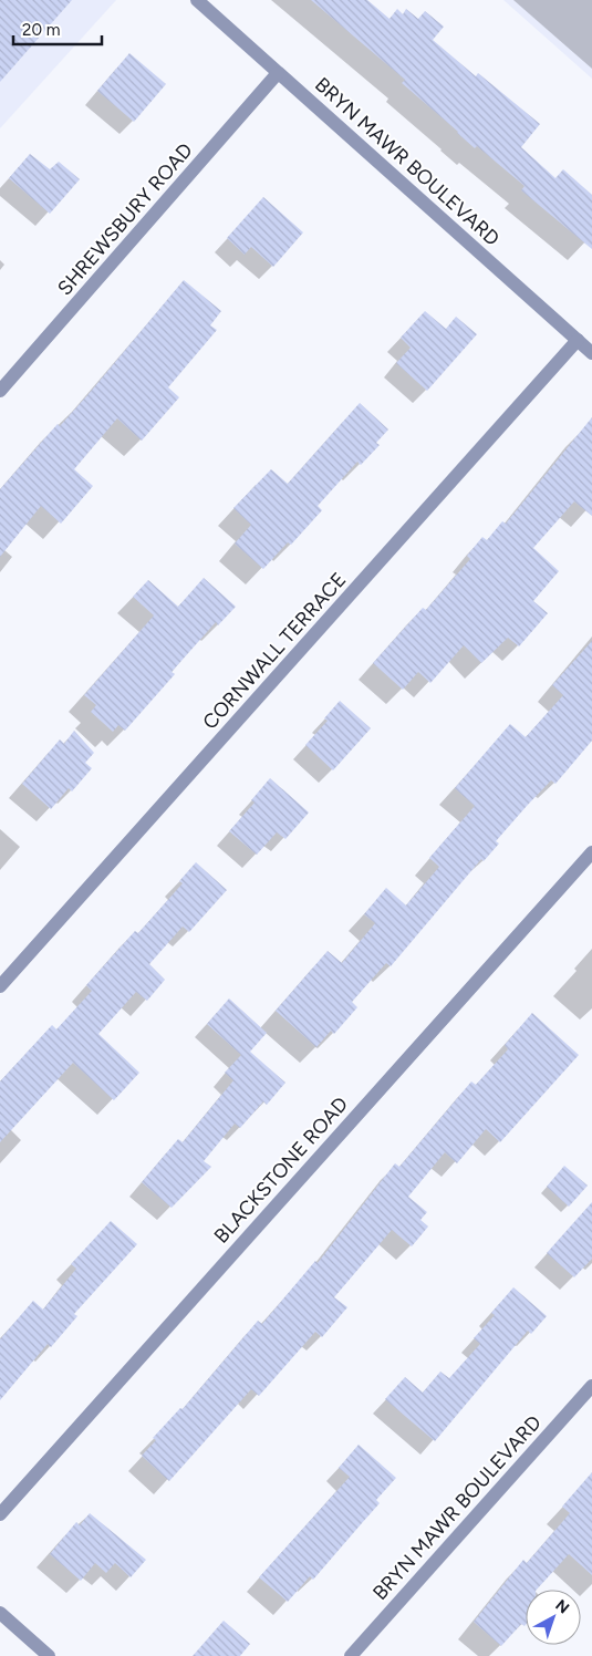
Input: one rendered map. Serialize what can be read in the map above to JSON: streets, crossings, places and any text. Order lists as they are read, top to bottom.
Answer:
{
  "streets": {
    "street": [
      "BRYN MAWR BOULEVARD",
      "SHREWSBURY ROAD",
      "CORNWALL TERRACE",
      "BLACKSTONE ROAD"
    ]
  },
  "crossings": [
    ["BRYN MAWR BOULEVARD", "SHREWSBURY ROAD"],
    ["BRYN MAWR BOULEVARD", "CORNWALL TERRACE"]
  ],
  "scale_bar": "20 m",
  "north": "top right"
}
